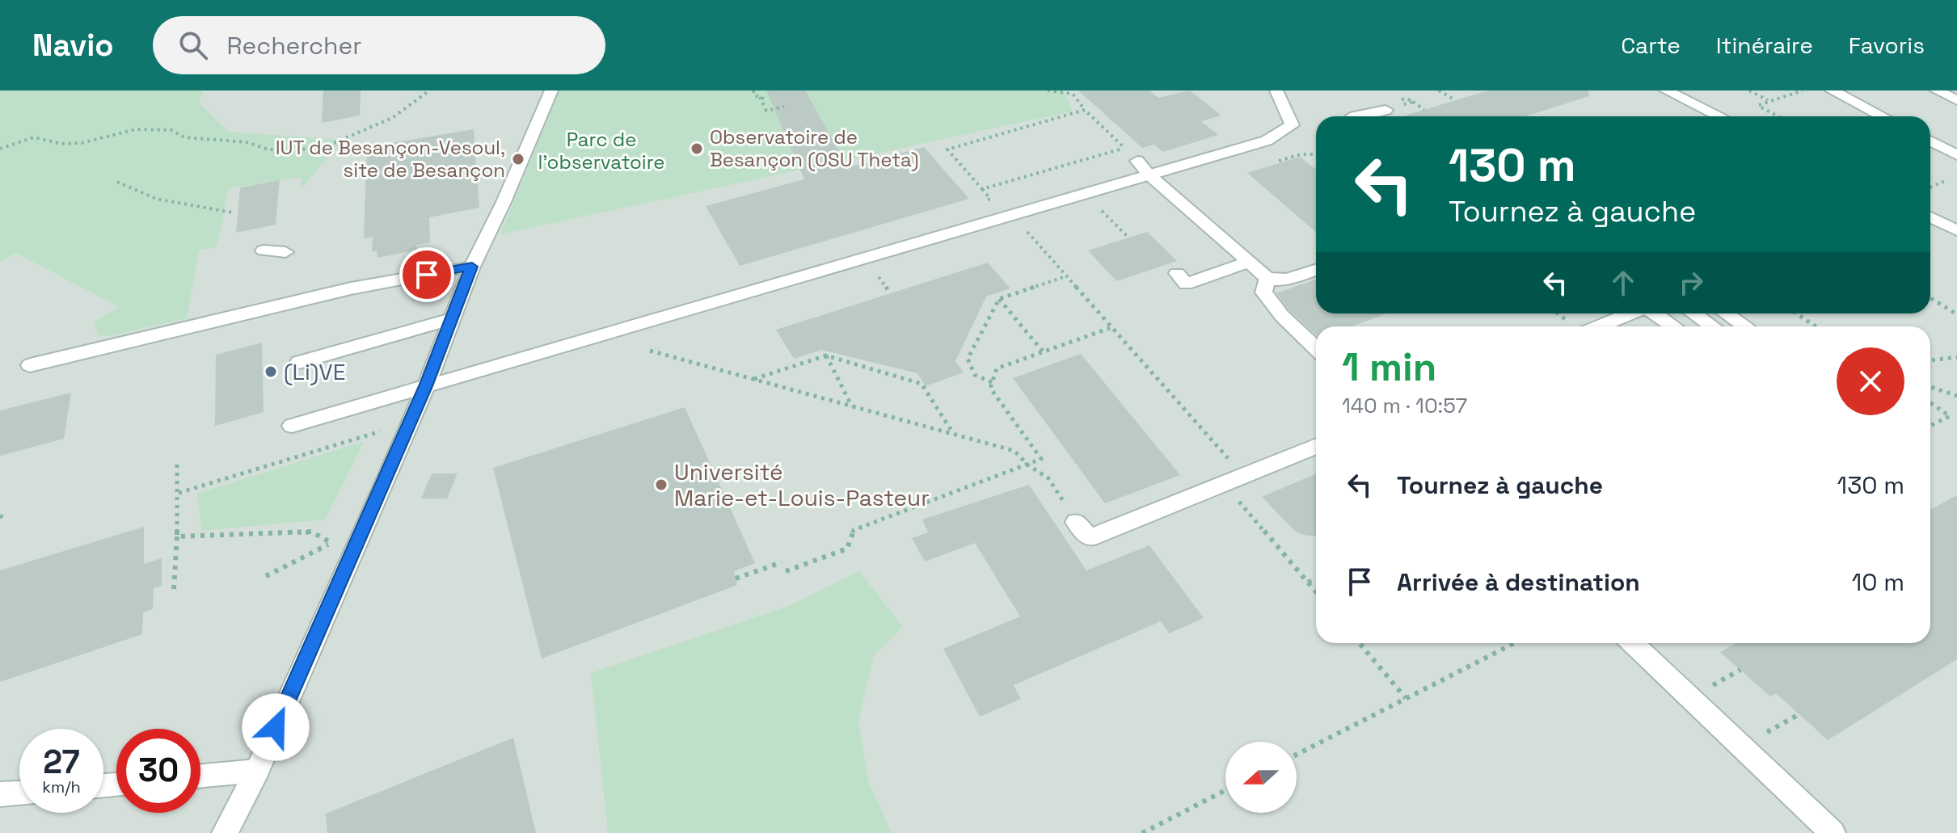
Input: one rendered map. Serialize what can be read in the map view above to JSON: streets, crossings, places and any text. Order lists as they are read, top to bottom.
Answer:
{
  "parks": ["Parc de l'observatoire"],
  "places": [
    "Observatoire de Besançon (OSU Theta)",
    "IUT de Besançon-Vesoul, site de Besançon",
    "(Li)VE",
    "Université Marie-et-Louis-Pasteur"
  ],
  "north": "left",
  "page": {
    "header": "Navio",
    "search": "Rechercher",
    "nav": ["Carte", "Itinéraire", "Favoris"],
    "turn": ["130 m", "Tournez à gauche"],
    "heading": ["1 min", "140 m · 10:57"],
    "list": [
      {
        "name": "Tournez à gauche",
        "value": "130 m"
      },
      {
        "name": "Arrivée à destination",
        "value": "10 m"
      }
    ],
    "speed": "27 km/h",
    "limit": "30"
  }
}
